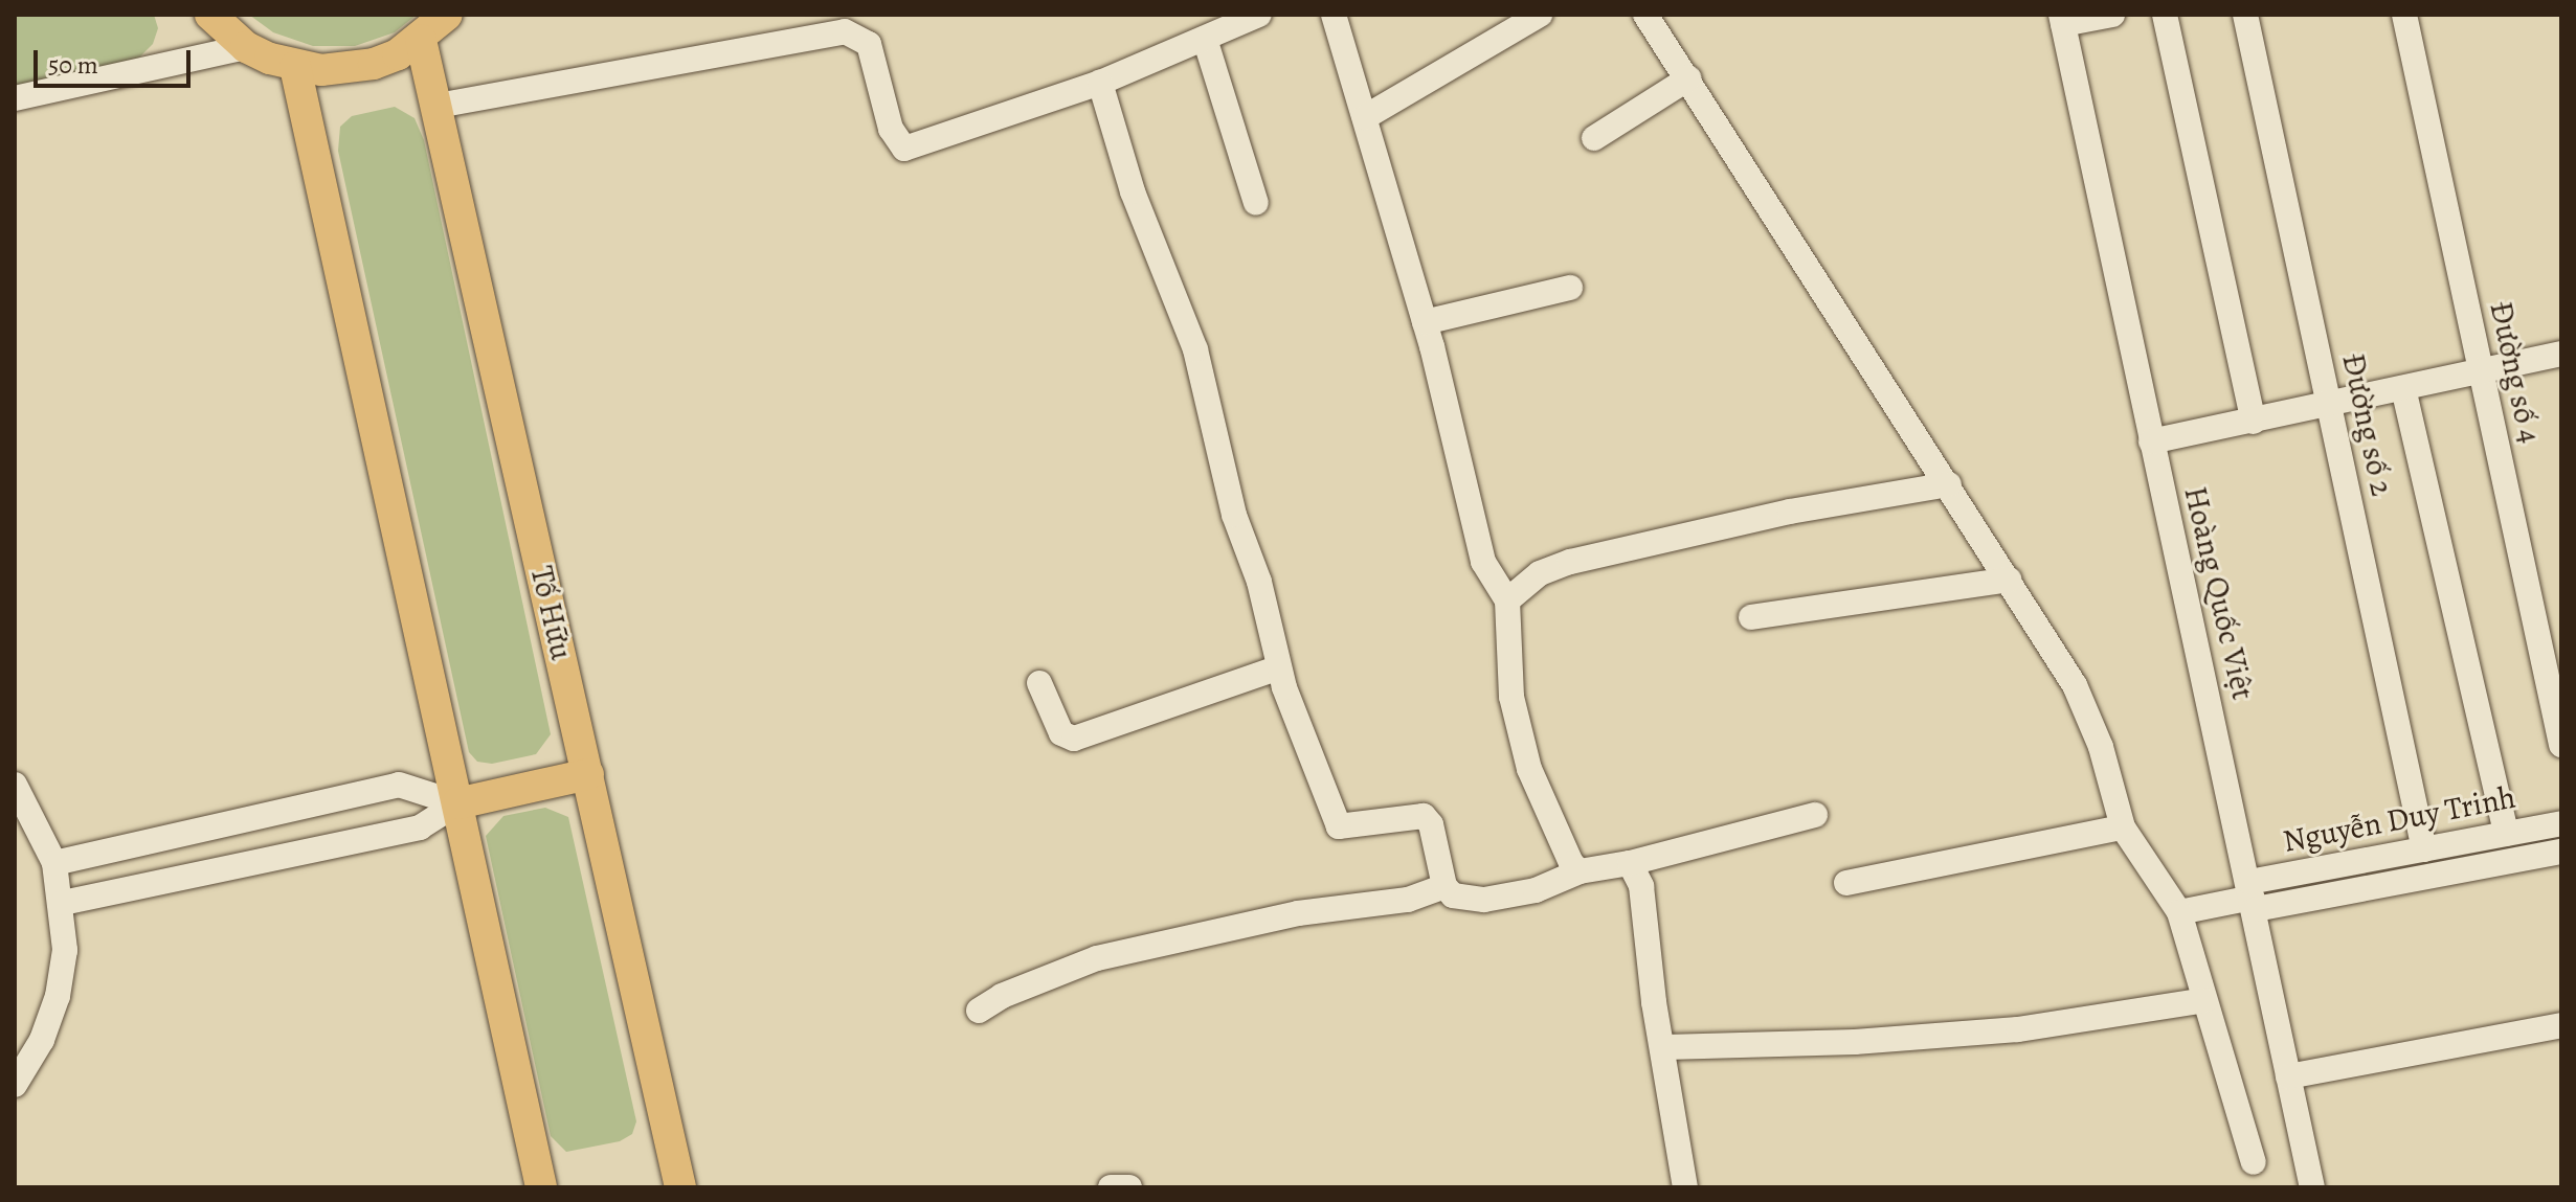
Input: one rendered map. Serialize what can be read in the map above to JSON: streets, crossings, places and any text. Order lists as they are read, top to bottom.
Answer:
{
  "streets": {
    "main road": ["Tố Hữu"],
    "street": [
      "Đường số 4",
      "Đường số 2",
      "Hoàng Quốc Việt",
      "Nguyễn Duy Trinh"
    ]
  },
  "crossings": [
    ["Đường số 2", "Nguyễn Duy Trinh"],
    ["Hoàng Quốc Việt", "Nguyễn Duy Trinh"]
  ],
  "scale_bar": "50 m"
}
